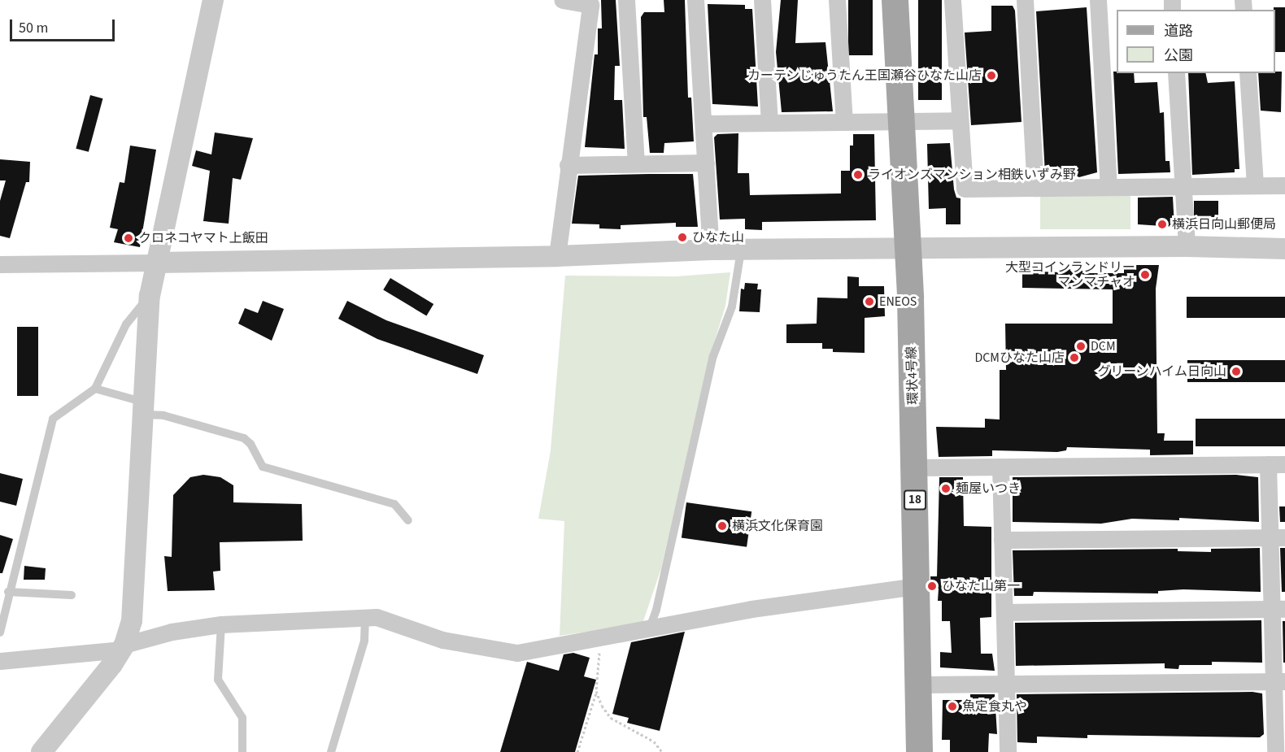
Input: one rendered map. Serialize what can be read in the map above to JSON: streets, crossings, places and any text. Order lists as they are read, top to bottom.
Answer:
{
  "streets": {
    "main road": ["環状4号線", "18"]
  },
  "places": [
    "カーテンじゅうたん王国瀬谷ひなた山店",
    "ライオンズマンション相鉄いずみ野",
    "横浜日向山郵便局",
    "ひなた山",
    "クロネコヤマト上飯田",
    "大型コインランドリー マンマチャオ",
    "ENEOS",
    "DCM",
    "DCMひなた山店",
    "グリーンハイム日向山",
    "麺屋いつき",
    "横浜文化保育園",
    "ひなた山第一",
    "魚定食丸や"
  ],
  "legend": ["道路", "公園"],
  "scale_bar": "50 m"
}
